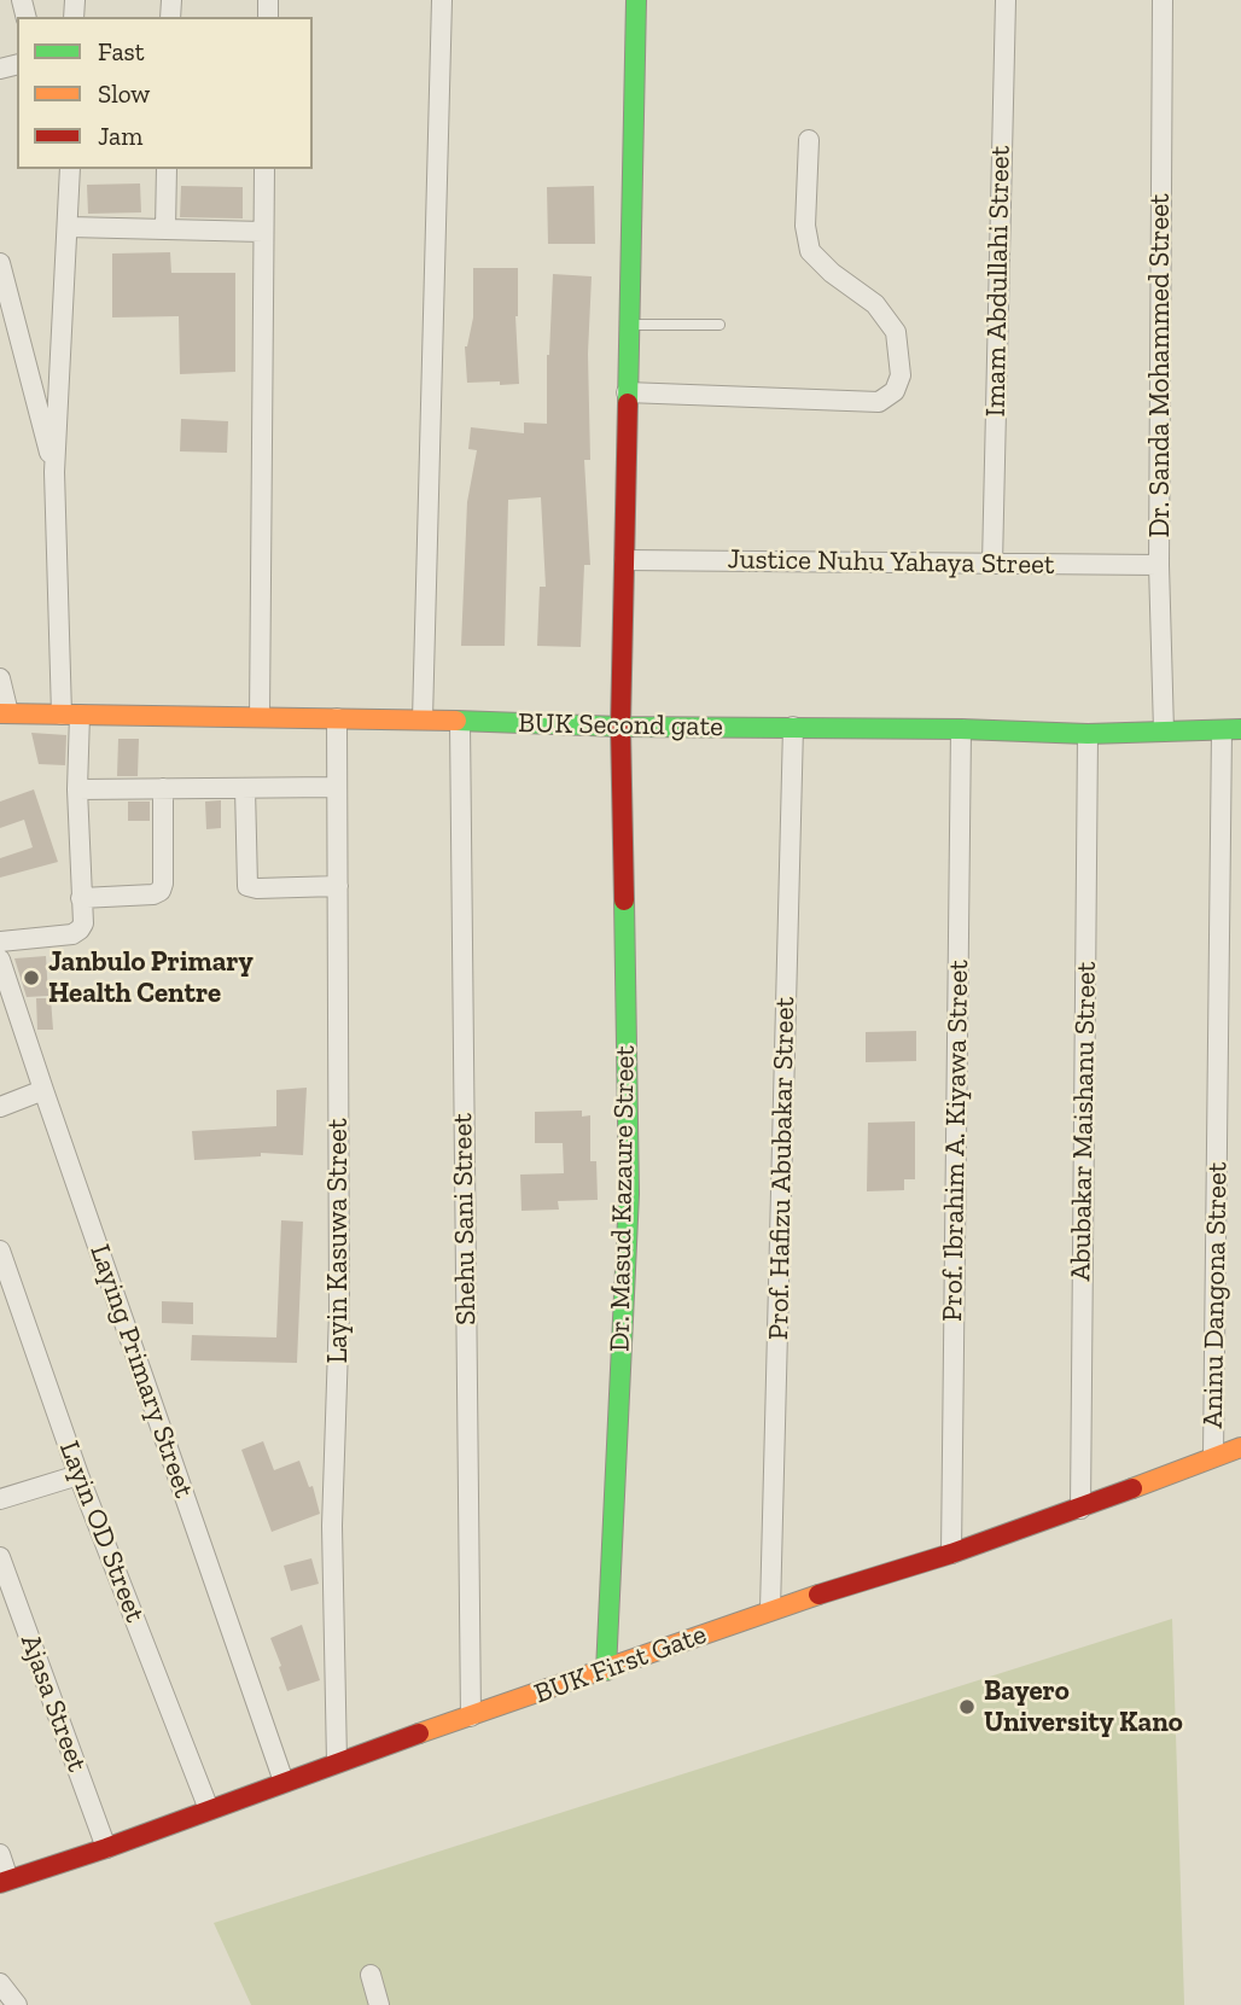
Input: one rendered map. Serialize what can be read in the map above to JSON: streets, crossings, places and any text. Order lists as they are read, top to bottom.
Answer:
{
  "streets": {
    "street": [
      "Imam Abdullahi Street",
      "Dr. Sanda Mohammed Street",
      "Justice Nuhu Yahaya Street",
      "BUK Second gate",
      "Abubakar Maishanu Street",
      "Prof. Ibrahim A. Kiyawa Street",
      "Prof. Hafizu Abubakar Street",
      "Dr. Masud Kazaure Street",
      "Shehu Sani Street",
      "Layin Kasuwa Street",
      "Aninu Dangona Street",
      "Laying Primary Street",
      "Layin OD Street",
      "BUK First Gate",
      "Ajasa Street"
    ]
  },
  "crossings": [
    ["Imam Abdullahi Street", "Justice Nuhu Yahaya Street"],
    ["Dr. Sanda Mohammed Street", "Justice Nuhu Yahaya Street"],
    ["Dr. Sanda Mohammed Street", "BUK Second gate"],
    ["Justice Nuhu Yahaya Street", "Dr. Masud Kazaure Street"],
    ["BUK Second gate", "Abubakar Maishanu Street"],
    ["BUK Second gate", "Prof. Ibrahim A. Kiyawa Street"],
    ["BUK Second gate", "Prof. Hafizu Abubakar Street"],
    ["BUK Second gate", "Dr. Masud Kazaure Street"],
    ["BUK Second gate", "Shehu Sani Street"],
    ["BUK Second gate", "Layin Kasuwa Street"],
    ["BUK Second gate", "Aninu Dangona Street"],
    ["Abubakar Maishanu Street", "BUK First Gate"],
    ["Prof. Ibrahim A. Kiyawa Street", "BUK First Gate"],
    ["Prof. Hafizu Abubakar Street", "BUK First Gate"],
    ["Dr. Masud Kazaure Street", "BUK First Gate"],
    ["Shehu Sani Street", "BUK First Gate"],
    ["Layin Kasuwa Street", "BUK First Gate"],
    ["Aninu Dangona Street", "BUK First Gate"],
    ["Laying Primary Street", "BUK First Gate"],
    ["Layin OD Street", "BUK First Gate"],
    ["BUK First Gate", "Ajasa Street"]
  ],
  "places": ["Janbulo Primary Health Centre", "Bayero University Kano"],
  "legend": ["Fast", "Slow", "Jam"]
}
